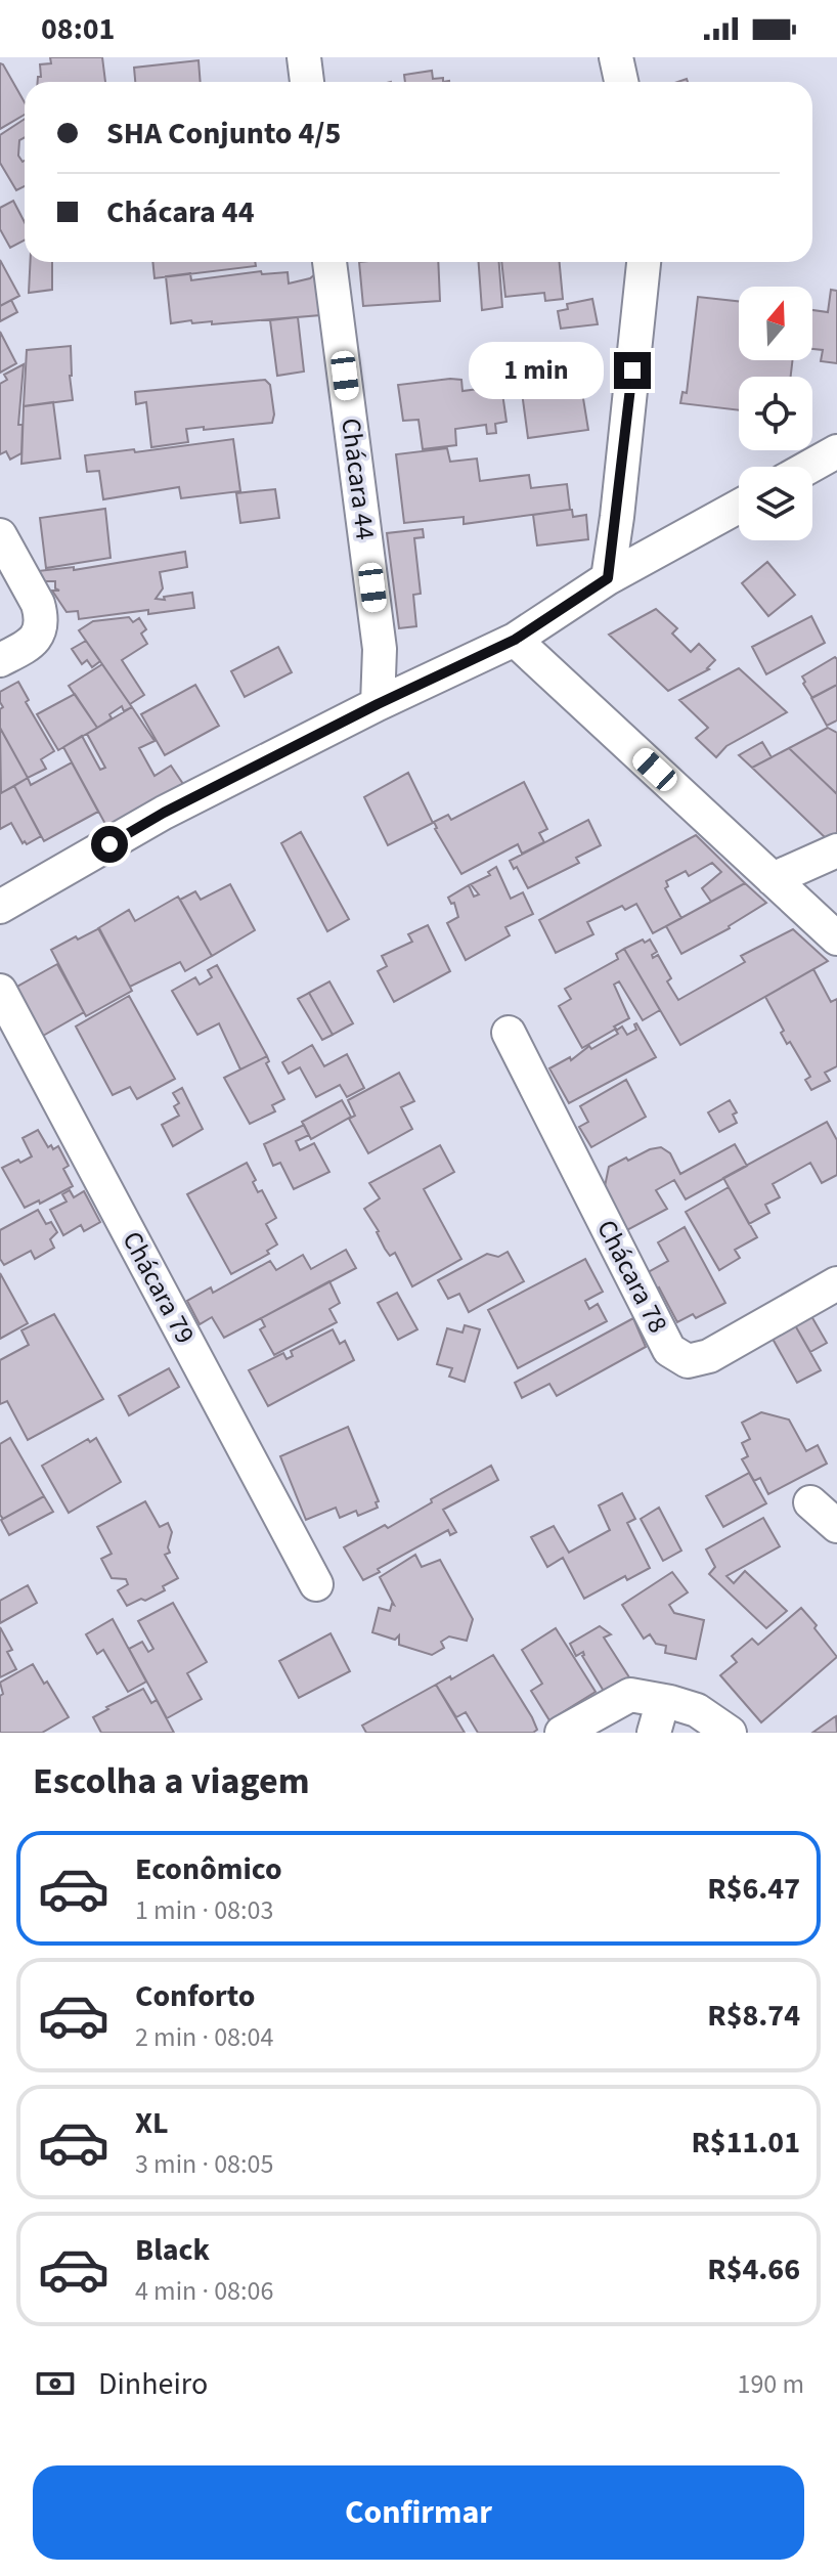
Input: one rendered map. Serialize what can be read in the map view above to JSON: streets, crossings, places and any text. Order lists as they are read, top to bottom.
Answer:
{
  "streets": {
    "street": ["Chácara 44", "Chácara 78", "Chácara 79"]
  },
  "north": "top",
  "page": {
    "status": "08:01",
    "banner": ["SHA Conjunto 4/5", "Chácara 44"],
    "bubble": "1 min",
    "heading": "Escolha a viagem",
    "list": [
      {
        "name": "Econômico",
        "note": "1 min · 08:03",
        "value": "R$6.47"
      },
      {
        "name": "Conforto",
        "note": "2 min · 08:04",
        "value": "R$8.74"
      },
      {
        "name": "XL",
        "note": "3 min · 08:05",
        "value": "R$11.01"
      },
      {
        "name": "Black",
        "note": "4 min · 08:06",
        "value": "R$4.66"
      }
    ],
    "pay": ["Dinheiro", "190 m"],
    "buttons": "Confirmar"
  }
}
